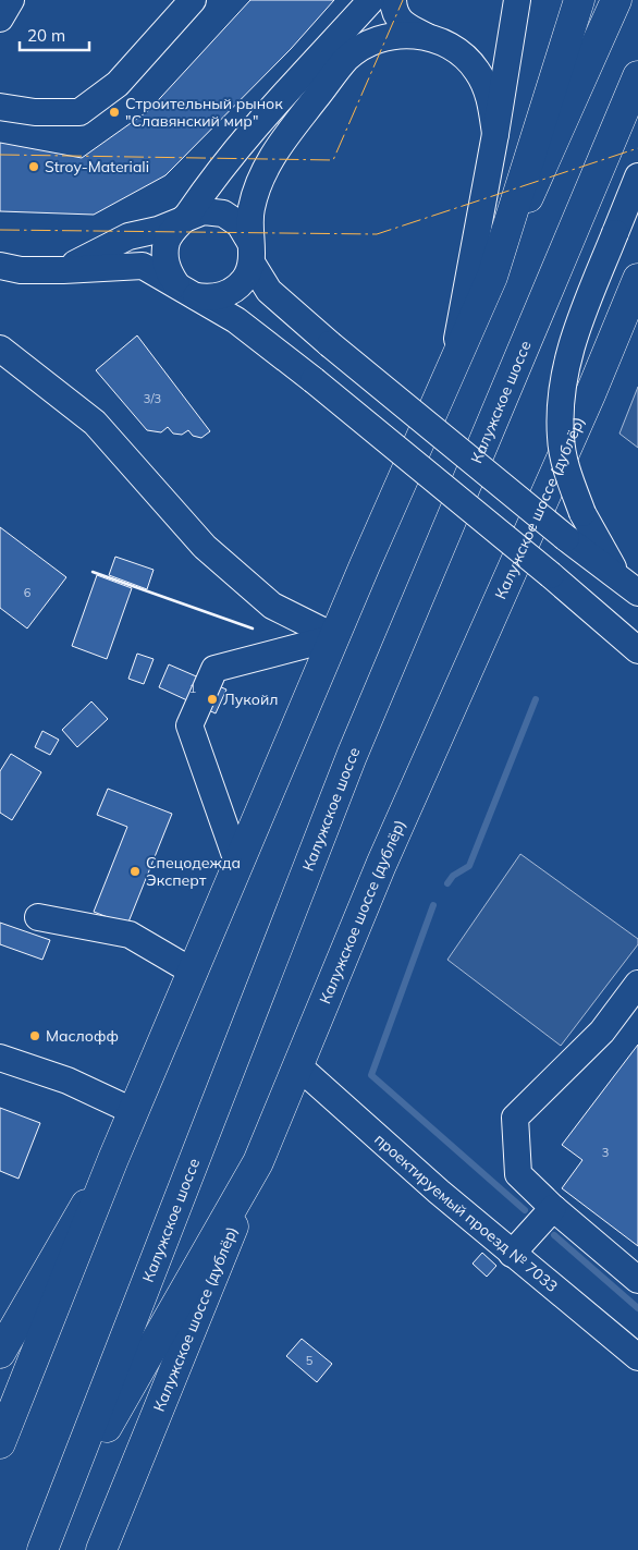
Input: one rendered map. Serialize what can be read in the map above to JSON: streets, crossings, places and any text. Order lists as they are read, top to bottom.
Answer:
{
  "streets": {
    "main road": ["Калужское шоссе", "Калужское шоссе (дублёр)"],
    "street": ["проектируемый проезд № 7033"]
  },
  "crossings": [
    ["Калужское шоссе (дублёр)", "проектируемый проезд № 7033"]
  ],
  "places": [
    "Строительный рынок \"Славянский мир\"",
    "Stroy-Materiali",
    "Лукойл",
    "Спецодежда Эксперт",
    "Маслофф"
  ],
  "house_numbers": [
    "3/3",
    "6",
    "1",
    "3",
    "5"
  ],
  "scale_bar": "20 m"
}
